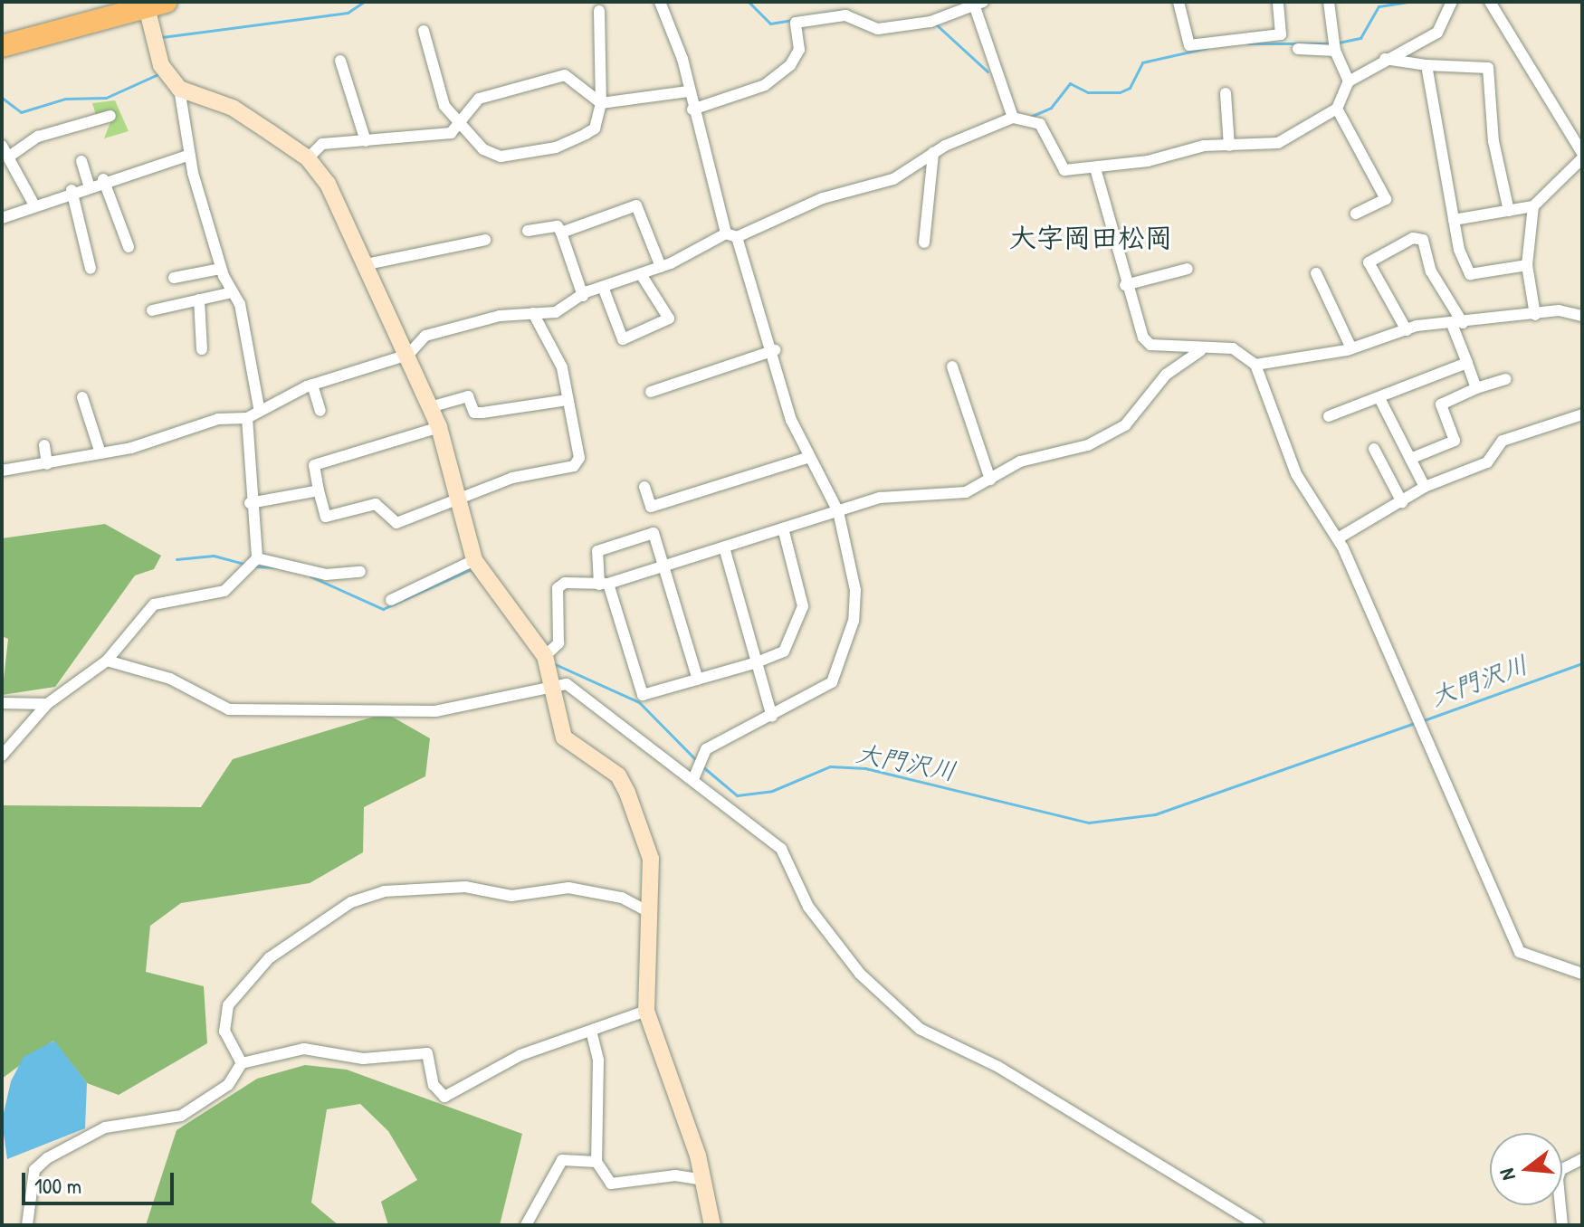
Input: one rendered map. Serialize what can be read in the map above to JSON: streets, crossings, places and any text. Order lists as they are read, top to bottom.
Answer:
{
  "districts": ["大字岡田松岡"],
  "water": ["大門沢川"],
  "scale_bar": "100 m",
  "north": "left"
}
